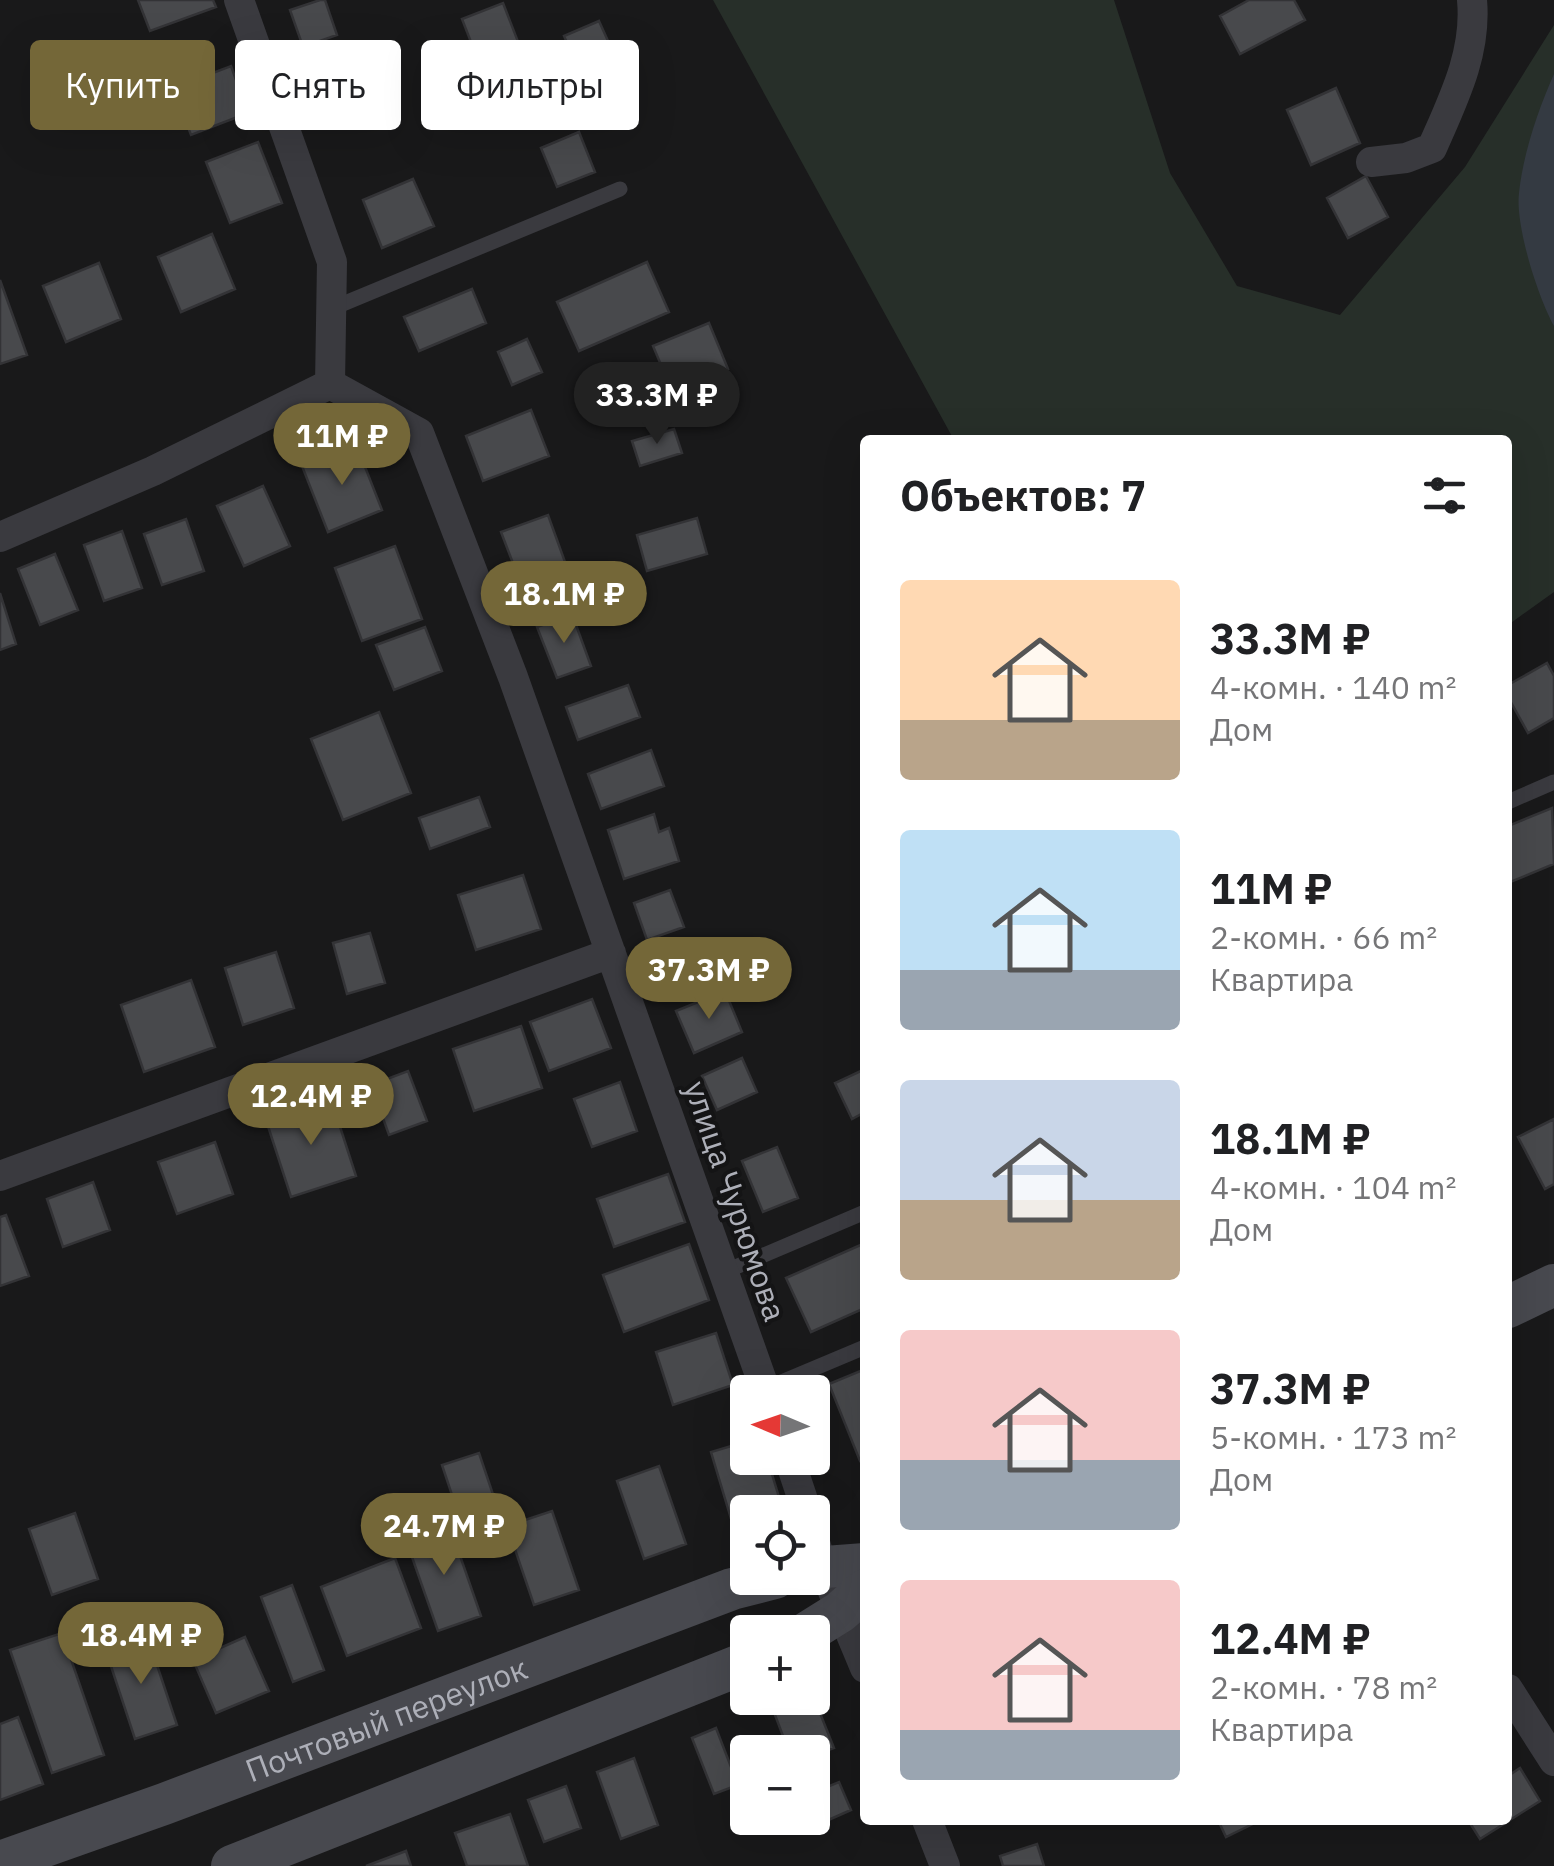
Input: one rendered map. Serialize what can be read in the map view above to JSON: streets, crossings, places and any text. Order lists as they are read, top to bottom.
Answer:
{
  "streets": {
    "street": ["улица Чурюмова", "Почтовый переулок"]
  },
  "north": "left",
  "page": {
    "chip": ["Купить", "Снять", "Фильтры"],
    "price": [
      "33.3M ₽",
      "11M ₽",
      "18.1M ₽",
      "37.3M ₽",
      "12.4M ₽",
      "24.7M ₽",
      "18.4M ₽"
    ],
    "heading": "Объектов: 7",
    "list": [
      {
        "name": "33.3M ₽",
        "note": "4-комн. · 140 m² · Дом"
      },
      {
        "name": "11M ₽",
        "note": "2-комн. · 66 m² · Квартира"
      },
      {
        "name": "18.1M ₽",
        "note": "4-комн. · 104 m² · Дом"
      },
      {
        "name": "37.3M ₽",
        "note": "5-комн. · 173 m² · Дом"
      },
      {
        "name": "12.4M ₽",
        "note": "2-комн. · 78 m² · Квартира"
      }
    ],
    "map_buttons": ["+", "−"]
  }
}
